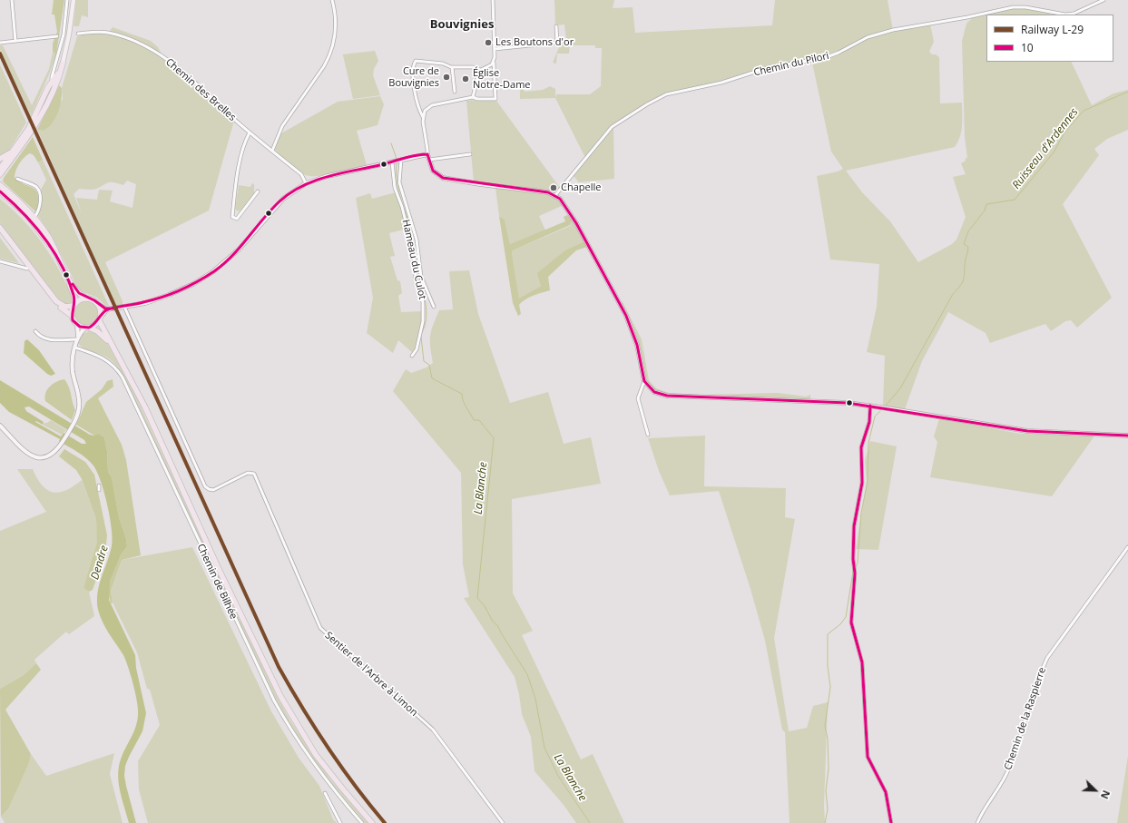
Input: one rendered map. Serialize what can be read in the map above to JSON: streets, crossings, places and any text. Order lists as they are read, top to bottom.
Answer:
{
  "streets": {
    "street": [
      "Chemin du Pilori",
      "Chemin des Brelles",
      "Hameau du Culot",
      "Chemin de Bilhée",
      "Sentier de l'Arbre à Limon",
      "Chemin de la Raspierre"
    ]
  },
  "districts": ["Bouvignies"],
  "water": ["Ruisseau d'Ardennes", "La Blanche", "Dendre"],
  "places": [
    "Les Boutons d'or",
    "Cure de Bouvignies",
    "Église Notre-Dame",
    "Chapelle"
  ],
  "lines": ["rail line L-29", "transit line 10"],
  "legend": ["Railway L-29", "10"],
  "north": "bottom right"
}
